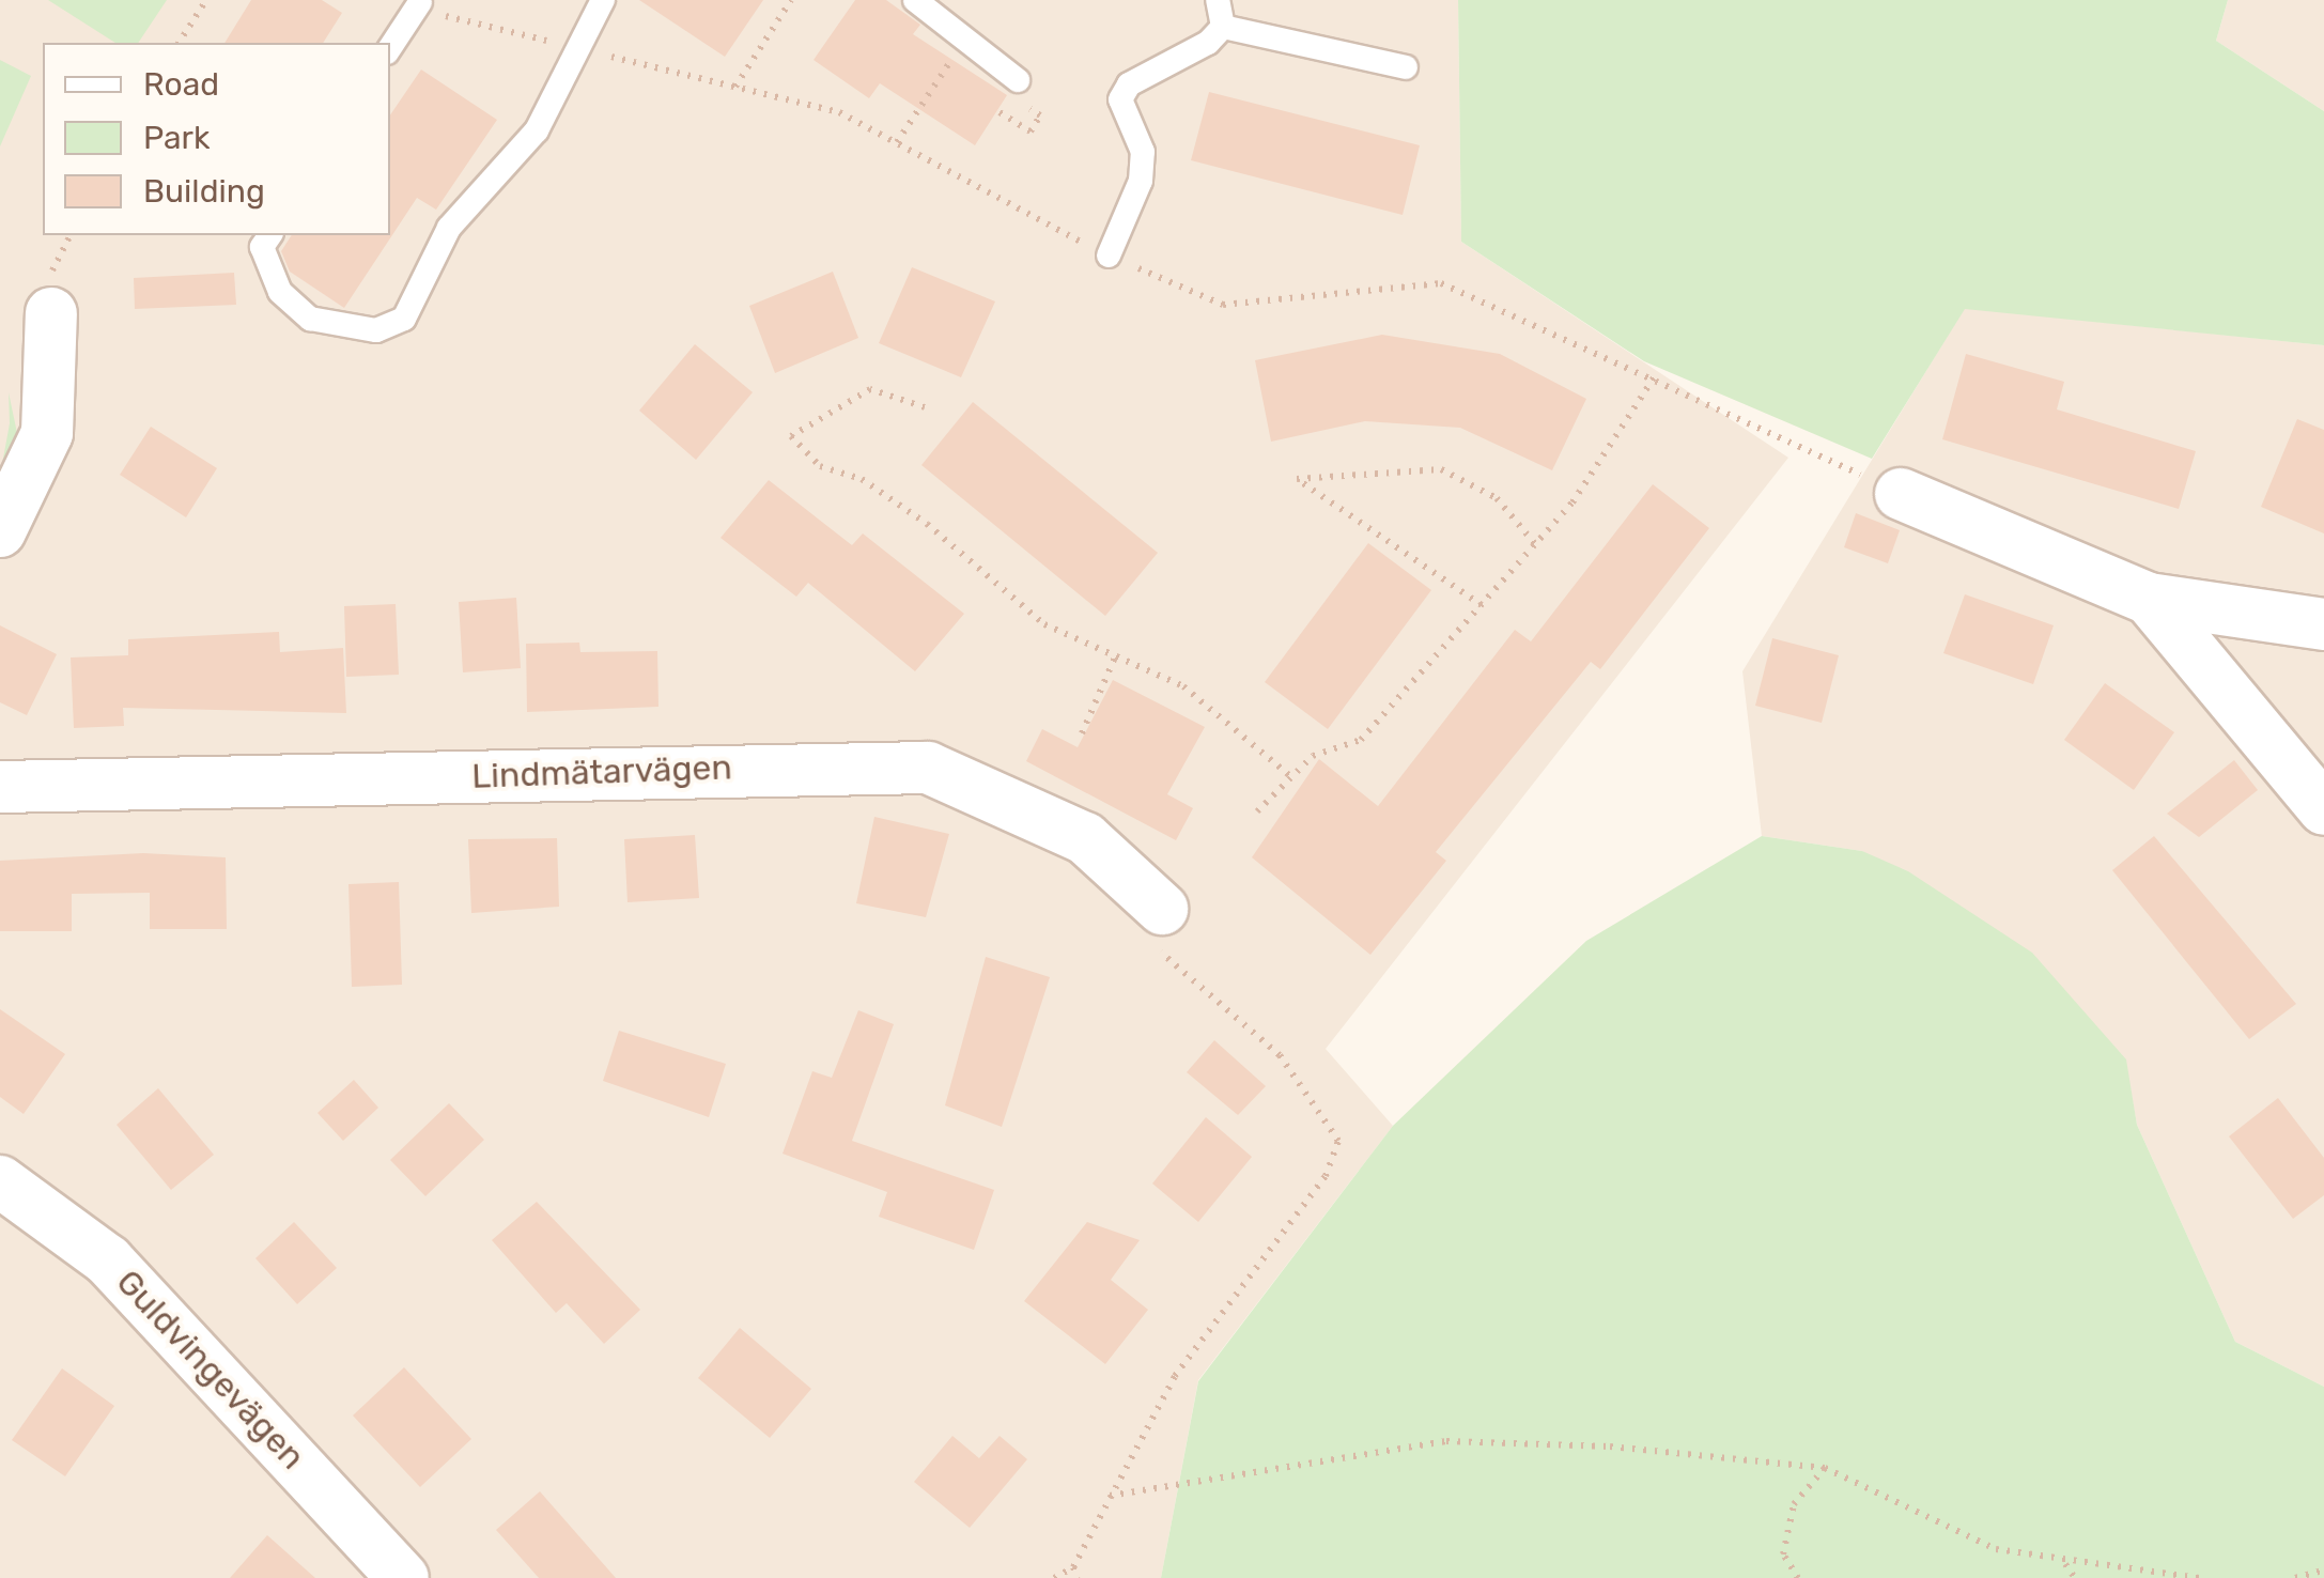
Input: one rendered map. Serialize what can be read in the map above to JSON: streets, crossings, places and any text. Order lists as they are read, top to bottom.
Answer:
{
  "streets": {
    "street": ["Lindmätarvägen", "Guldvingevägen"]
  },
  "legend": ["Road", "Park", "Building"]
}
